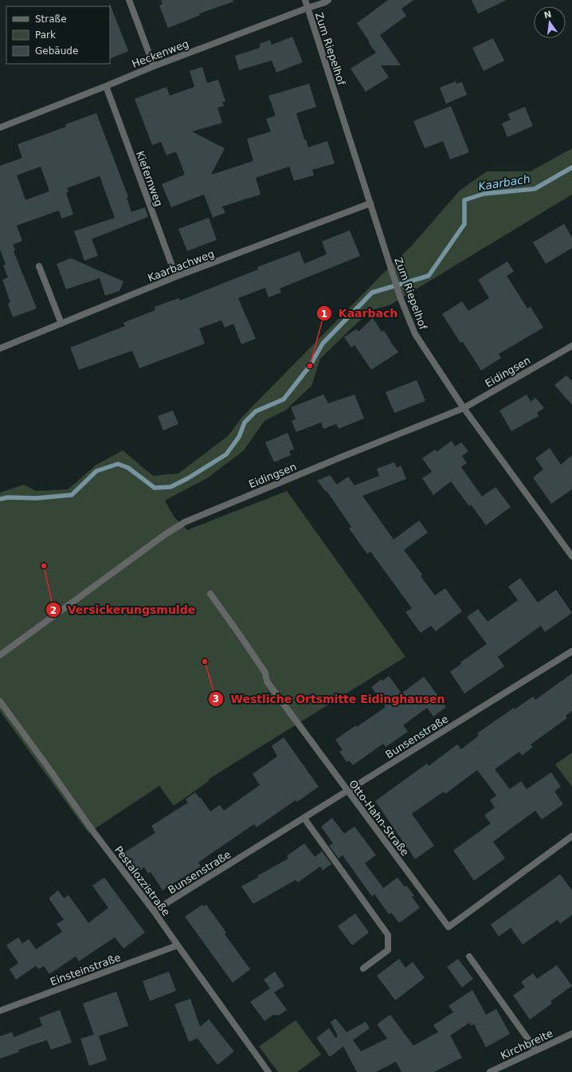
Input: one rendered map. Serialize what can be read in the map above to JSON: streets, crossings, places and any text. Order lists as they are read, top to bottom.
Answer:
{
  "streets": {
    "street": [
      "Zum Riepelhof",
      "Heckenweg",
      "Kiefernweg",
      "Kaarbachweg",
      "Eidingsen",
      "Bunsenstraße",
      "Otto-Hahn-Straße",
      "Pestalozzistraße",
      "Einsteinstraße",
      "Kirchbreite"
    ]
  },
  "crossings": [
    ["Zum Riepelhof", "Heckenweg"],
    ["Zum Riepelhof", "Kaarbachweg"],
    ["Zum Riepelhof", "Eidingsen"],
    ["Heckenweg", "Kiefernweg"],
    ["Kiefernweg", "Kaarbachweg"],
    ["Bunsenstraße", "Otto-Hahn-Straße"],
    ["Bunsenstraße", "Pestalozzistraße"],
    ["Pestalozzistraße", "Einsteinstraße"]
  ],
  "water": ["Kaarbach"],
  "places": ["Kaarbach", "Versickerungsmulde", "Westliche Ortsmitte Eidinghausen"],
  "legend": ["Straße", "Park", "Gebäude"],
  "north": "top"
}
